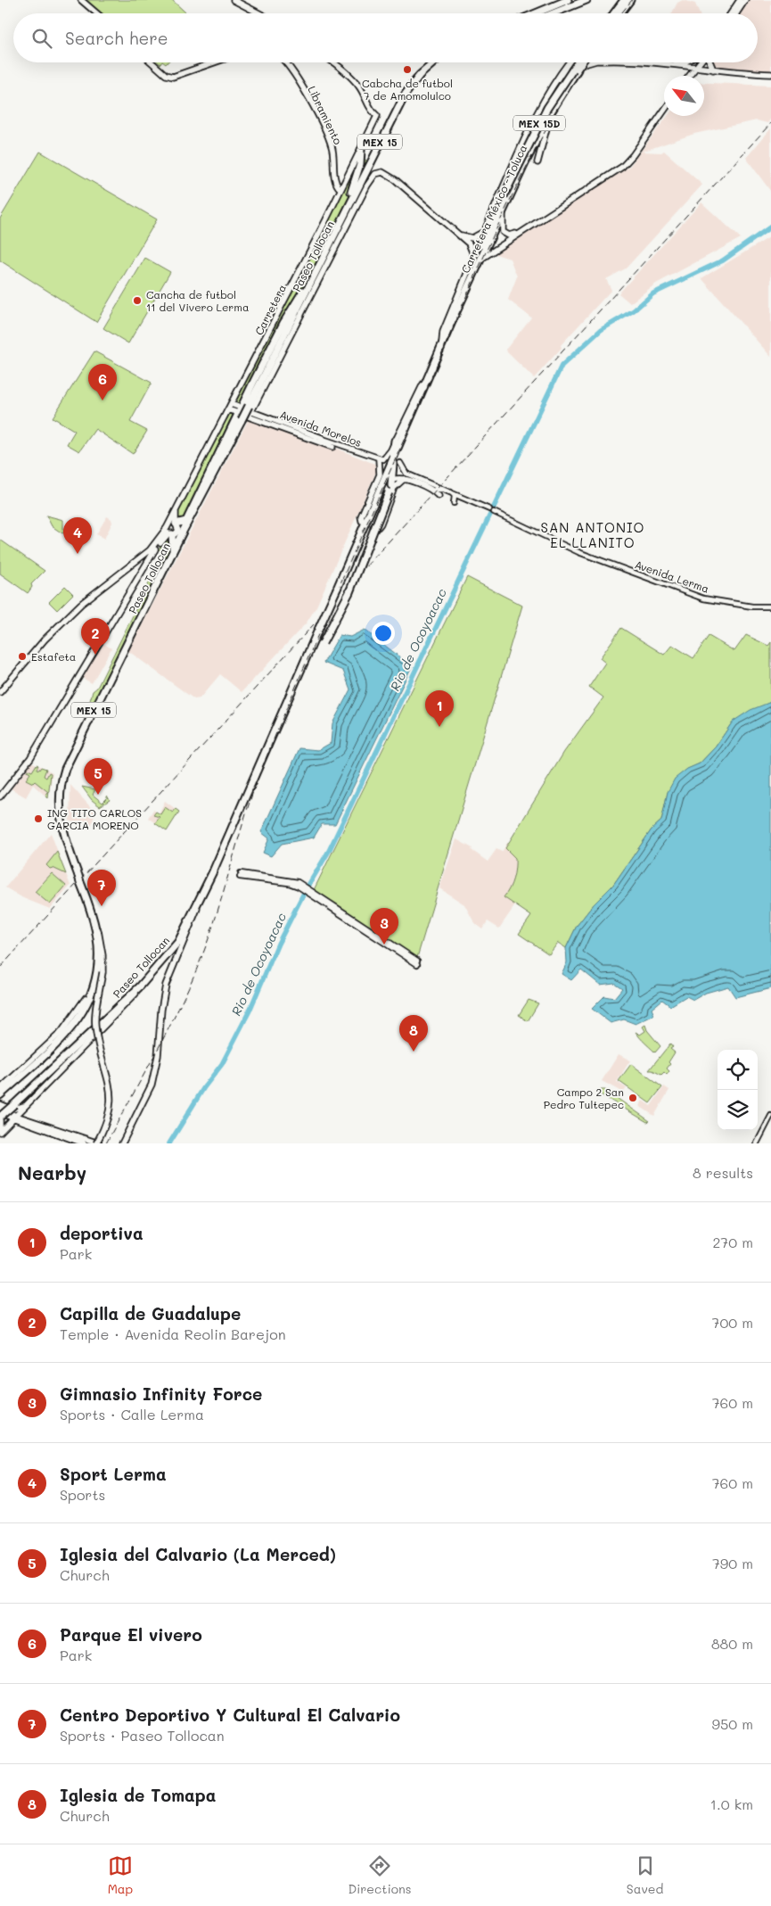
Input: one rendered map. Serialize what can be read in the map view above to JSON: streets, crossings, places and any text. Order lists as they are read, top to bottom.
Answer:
{
  "streets": {
    "highway": [
      "MEX 15D",
      "MEX 15",
      "Carretera México - Toluca",
      "Paseo Tollocan"
    ],
    "main road": ["Libramiento", "Carretera", "Avenida Morelos"],
    "street": ["Avenida Lerma"]
  },
  "crossings": [
    ["Libramiento", "Carretera"],
    ["MEX 15D", "Carretera México - Toluca"],
    ["MEX 15D", "Paseo Tollocan"],
    ["MEX 15", "Paseo Tollocan"],
    ["Carretera México - Toluca", "Paseo Tollocan"],
    ["Carretera", "Avenida Morelos"]
  ],
  "districts": ["SAN ANTONIO EL LLANITO"],
  "water": ["Rio de Ocoyoacac"],
  "places": [
    "Cabcha de futbol 7 de Amomolulco",
    "Cancha de futbol 11 del Vivero Lerma",
    "Estafeta",
    "ING TITO CARLOS GARCIA MORENO",
    "Campo 2 San Pedro Tultepec"
  ],
  "north": "top left",
  "page": {
    "search": "Search here",
    "pins": [
      "6",
      "4",
      "2",
      "1",
      "5",
      "7",
      "3",
      "8"
    ],
    "heading": ["Nearby", "8 results"],
    "list": [
      {
        "mark": "1",
        "name": "deportiva",
        "note": "Park",
        "value": "270 m"
      },
      {
        "mark": "2",
        "name": "Capilla de Guadalupe",
        "note": "Temple · Avenida Reolin Barejon",
        "value": "700 m"
      },
      {
        "mark": "3",
        "name": "Gimnasio Infinity Force",
        "note": "Sports · Calle Lerma",
        "value": "760 m"
      },
      {
        "mark": "4",
        "name": "Sport Lerma",
        "note": "Sports",
        "value": "760 m"
      },
      {
        "mark": "5",
        "name": "Iglesia del Calvario (La Merced)",
        "note": "Church",
        "value": "790 m"
      },
      {
        "mark": "6",
        "name": "Parque El vivero",
        "note": "Park",
        "value": "880 m"
      },
      {
        "mark": "7",
        "name": "Centro Deportivo Y Cultural El Calvario",
        "note": "Sports · Paseo Tollocan",
        "value": "950 m"
      },
      {
        "mark": "8",
        "name": "Iglesia de Tomapa",
        "note": "Church",
        "value": "1.0 km"
      }
    ],
    "nav": ["Map", "Directions", "Saved"]
  }
}
